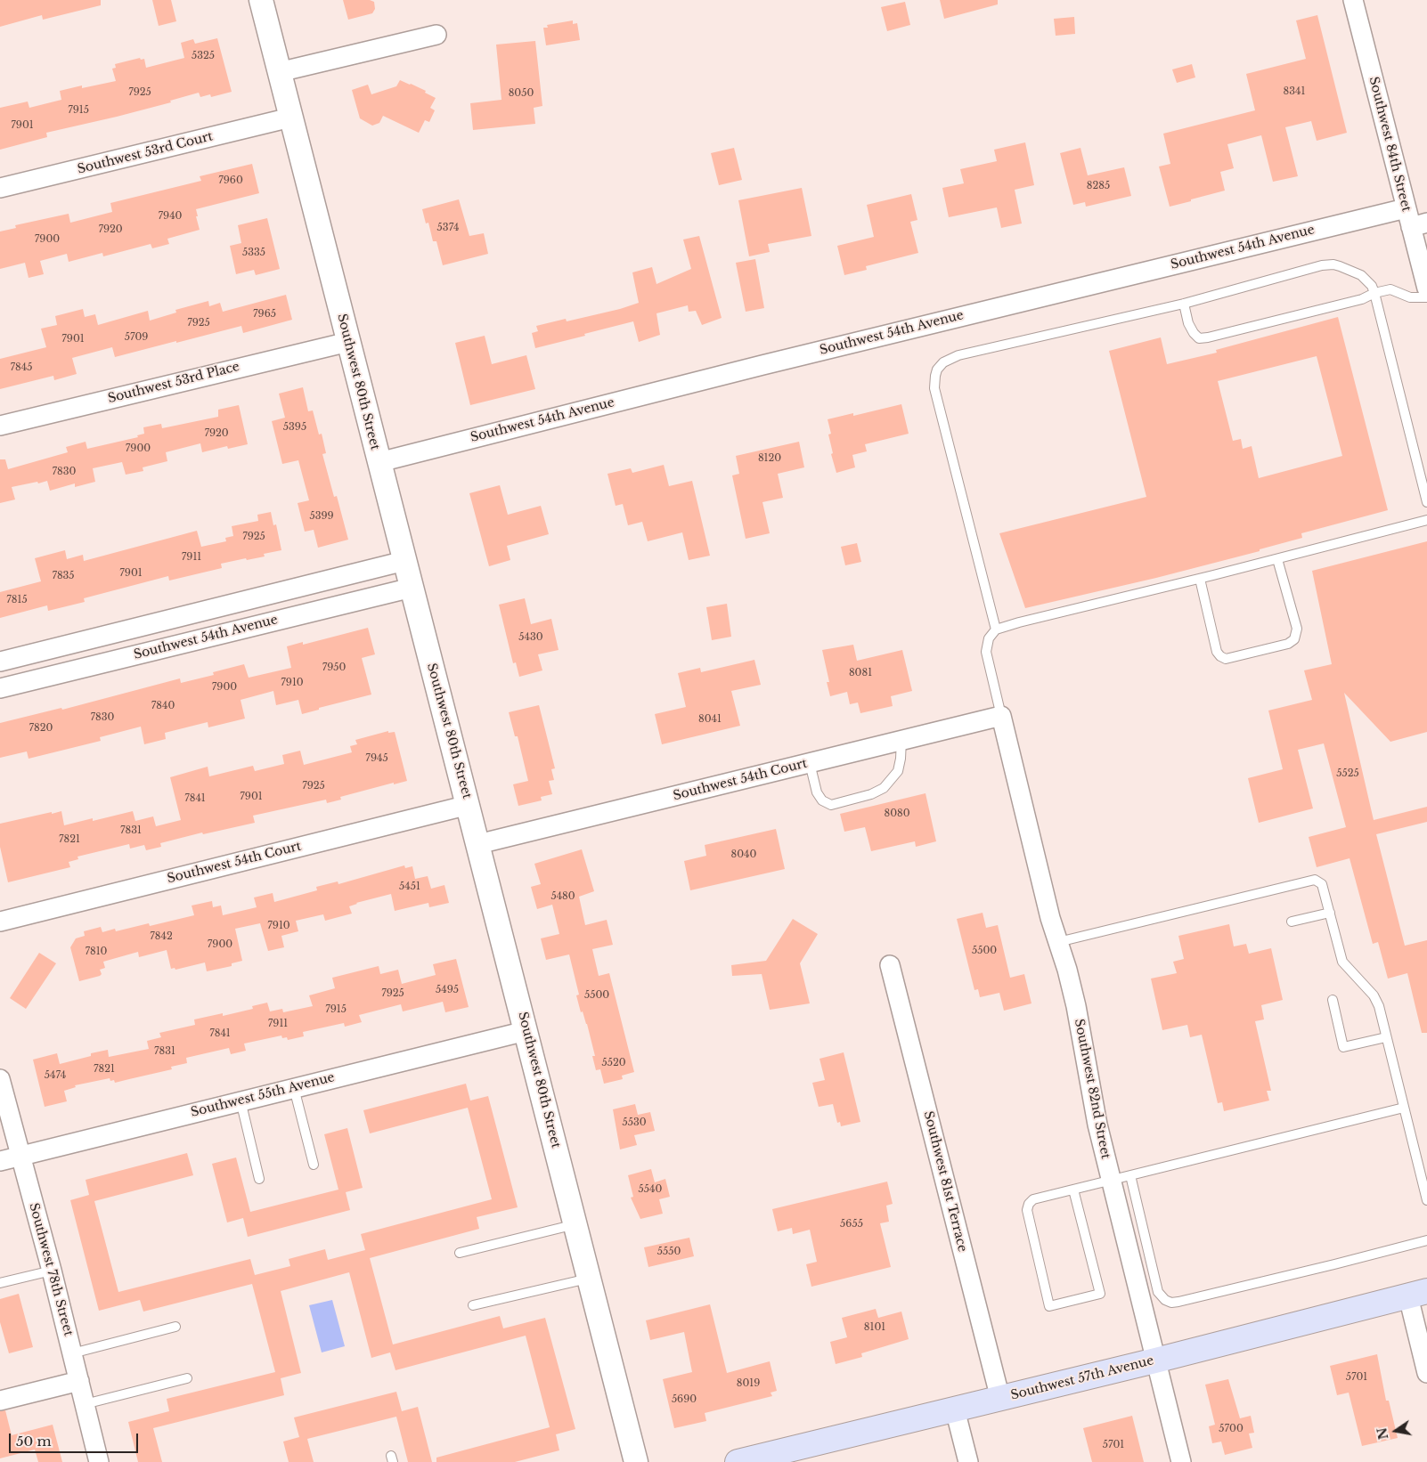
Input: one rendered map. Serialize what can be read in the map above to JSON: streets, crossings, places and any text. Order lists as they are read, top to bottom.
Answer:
{
  "streets": {
    "main road": ["Southwest 57th Avenue"],
    "street": [
      "Southwest 84th Street",
      "Southwest 53rd Court",
      "Southwest 54th Avenue",
      "Southwest 80th Street",
      "Southwest 53rd Place",
      "Southwest 54th Court",
      "Southwest 82nd Street",
      "Southwest 55th Avenue",
      "Southwest 81st Terrace",
      "Southwest 78th Street"
    ]
  },
  "crossings": [
    ["Southwest 84th Street", "Southwest 54th Avenue"],
    ["Southwest 53rd Court", "Southwest 80th Street"],
    ["Southwest 54th Avenue", "Southwest 80th Street"],
    ["Southwest 80th Street", "Southwest 53rd Place"],
    ["Southwest 80th Street", "Southwest 54th Court"],
    ["Southwest 80th Street", "Southwest 55th Avenue"],
    ["Southwest 54th Court", "Southwest 82nd Street"],
    ["Southwest 82nd Street", "Southwest 57th Avenue"],
    ["Southwest 55th Avenue", "Southwest 78th Street"],
    ["Southwest 81st Terrace", "Southwest 57th Avenue"]
  ],
  "house_numbers": [
    "5325",
    "8341",
    "7925",
    "8050",
    "7915",
    "7901",
    "7960",
    "8285",
    "7940",
    "5374",
    "7920",
    "7900",
    "5335",
    "7965",
    "7925",
    "5709",
    "7901",
    "7845",
    "5395",
    "7920",
    "7900",
    "8120",
    "7830",
    "5399",
    "7925",
    "7911",
    "7901",
    "7835",
    "7815",
    "5430",
    "7950",
    "8081",
    "7910",
    "7900",
    "7840",
    "7830",
    "8041",
    "7820",
    "7945",
    "5525",
    "7925",
    "7901",
    "7841",
    "8080",
    "7831",
    "7821",
    "8040",
    "5451",
    "5480",
    "7910",
    "7842",
    "7900",
    "5500",
    "7810",
    "5495",
    "7925",
    "5500",
    "7915",
    "7911",
    "7841",
    "7831",
    "5520",
    "7821",
    "5474",
    "5530",
    "5540",
    "5655",
    "5550",
    "8101",
    "5701",
    "8019",
    "5690",
    "5700",
    "5701"
  ],
  "scale_bar": "50 m",
  "north": "left"
}
